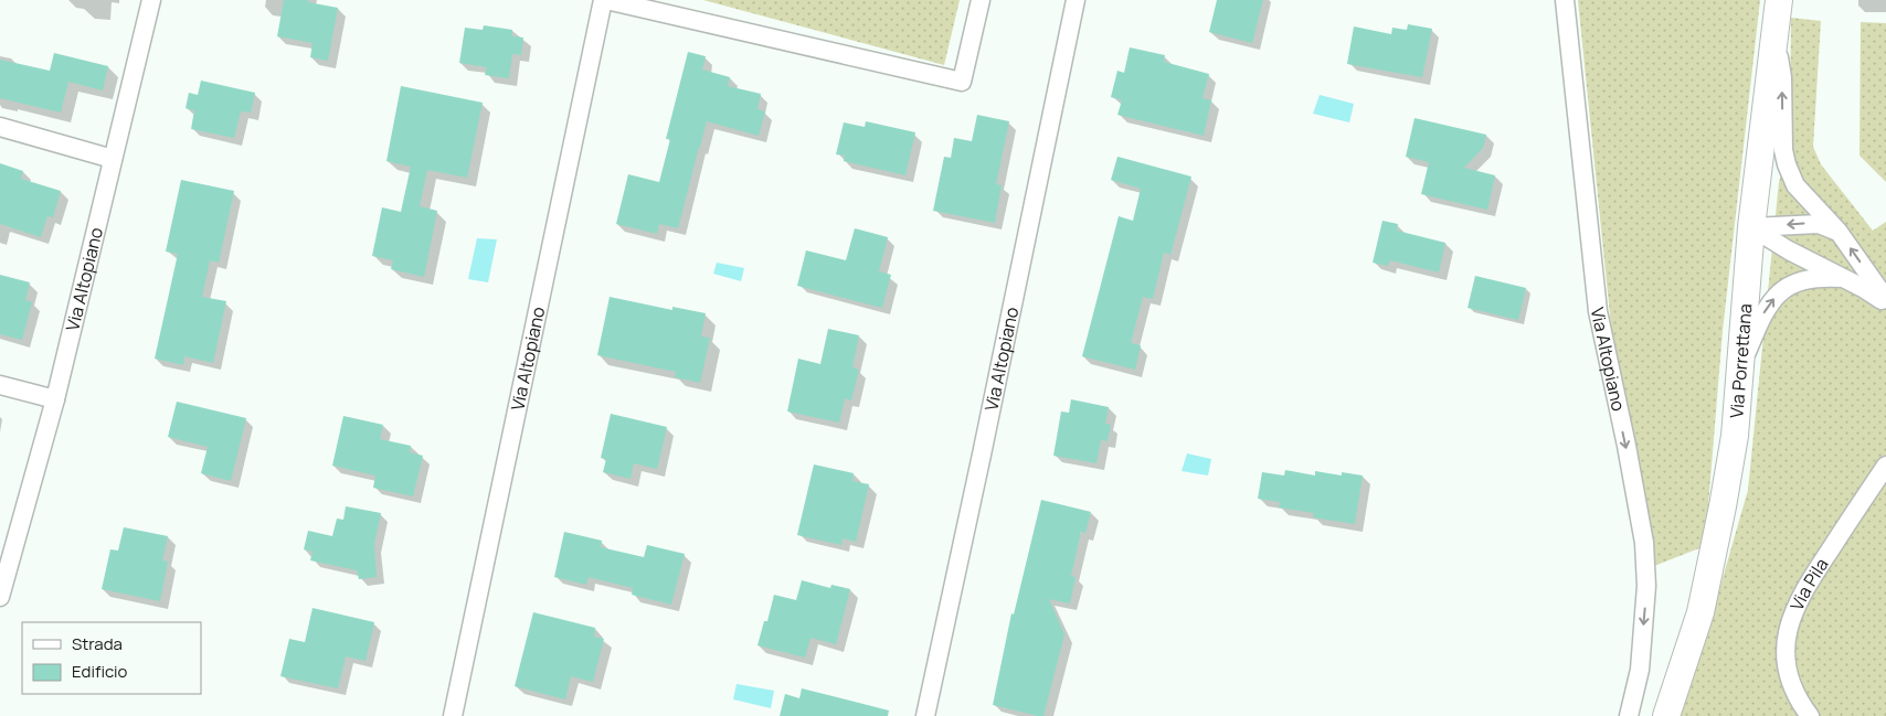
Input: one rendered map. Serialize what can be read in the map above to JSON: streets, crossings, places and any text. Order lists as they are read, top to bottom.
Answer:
{
  "streets": {
    "main road": ["Via Porrettana"],
    "street": ["Via Altopiano", "Via Pila"]
  },
  "legend": ["Strada", "Edificio"]
}
